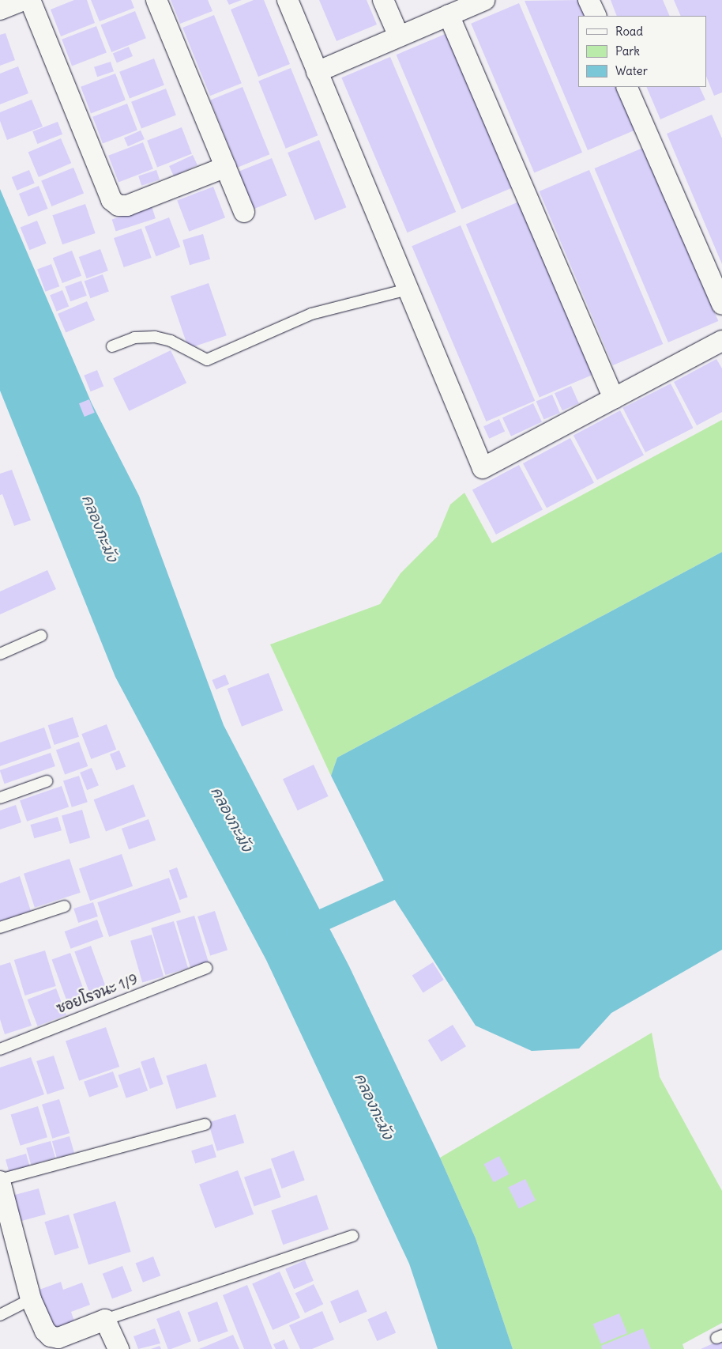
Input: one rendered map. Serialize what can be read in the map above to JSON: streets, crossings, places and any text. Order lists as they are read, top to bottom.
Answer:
{
  "streets": {
    "lane": ["ซอยโรจนะ 1/9"]
  },
  "water": ["คลองกะมัง"],
  "legend": ["Road", "Park", "Water"]
}
